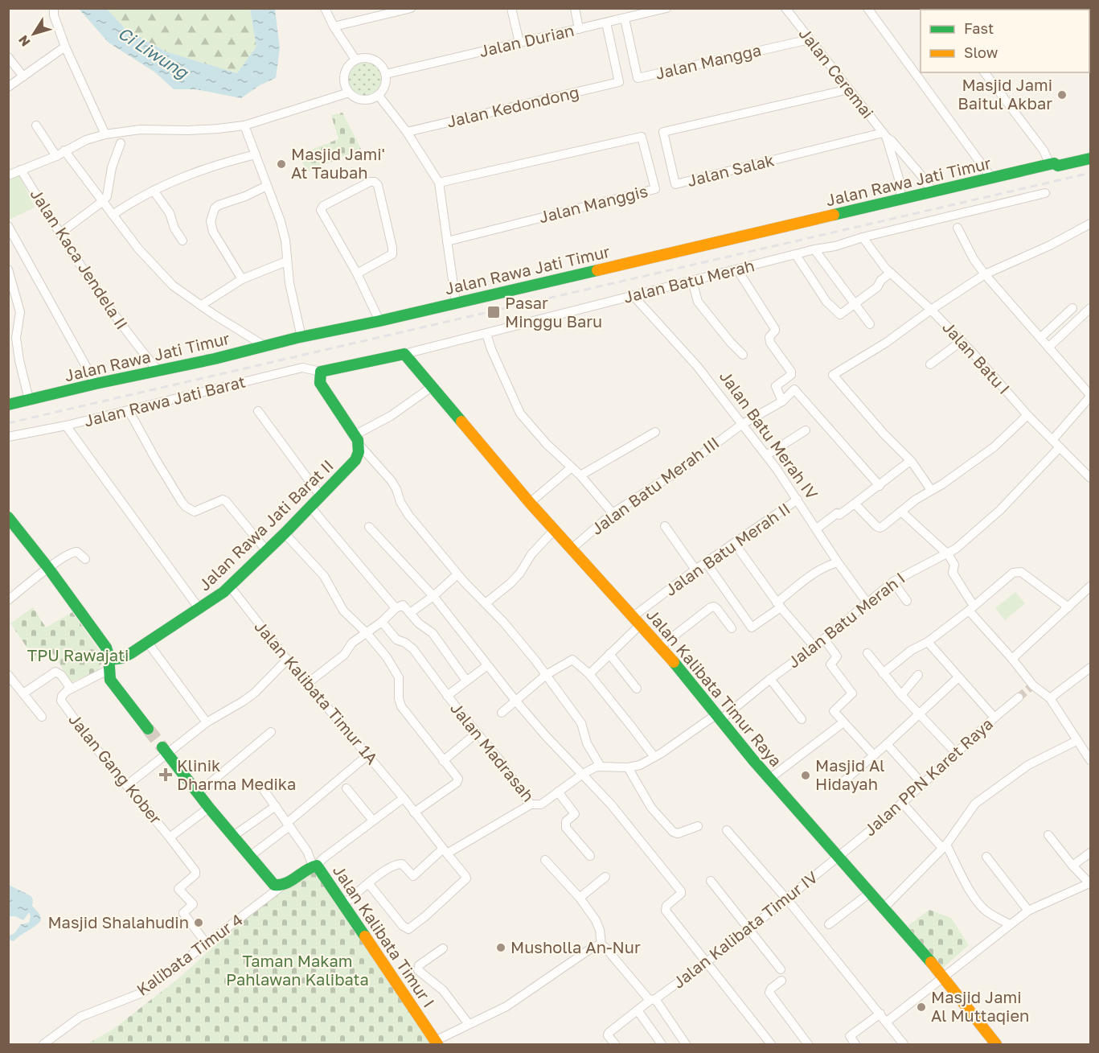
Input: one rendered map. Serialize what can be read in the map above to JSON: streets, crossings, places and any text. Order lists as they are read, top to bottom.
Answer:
{
  "streets": {
    "street": [
      "Jalan Durian",
      "Jalan Mangga",
      "Jalan Ceremai",
      "Jalan Kedondong",
      "Jalan Salak",
      "Jalan Rawa Jati Timur",
      "Jalan Manggis",
      "Jalan Kaca Jendela II",
      "Jalan Batu Merah",
      "Jalan Batu I",
      "Jalan Rawa Jati Barat",
      "Jalan Batu Merah IV",
      "Jalan Batu Merah III",
      "Jalan Rawa Jati Barat II",
      "Jalan Batu Merah II",
      "Jalan Batu Merah I",
      "Jalan Kalibata Timur Raya",
      "Jalan Kalibata Timur 1A",
      "Jalan Madrasah",
      "Jalan Gang Kober",
      "Jalan PPN Karet Raya",
      "Jalan Kalibata Timur IV",
      "Jalan Kalibata Timur I",
      "Kalibata Timur 4"
    ]
  },
  "crossings": [
    ["Jalan Durian", "Jalan Mangga"],
    ["Jalan Durian", "Jalan Kedondong"],
    ["Jalan Mangga", "Jalan Ceremai"],
    ["Jalan Ceremai", "Jalan Salak"],
    ["Jalan Ceremai", "Jalan Rawa Jati Timur"],
    ["Jalan Rawa Jati Timur", "Jalan Kaca Jendela II"],
    ["Jalan Batu Merah", "Jalan Batu I"],
    ["Jalan Batu Merah", "Jalan Batu Merah IV"],
    ["Jalan Batu I", "Jalan Batu Merah I"],
    ["Jalan Batu Merah IV", "Jalan Batu Merah III"],
    ["Jalan Batu Merah IV", "Jalan Batu Merah II"],
    ["Jalan Batu Merah IV", "Jalan Batu Merah I"],
    ["Jalan Batu Merah III", "Jalan Kalibata Timur Raya"],
    ["Jalan Rawa Jati Barat II", "Jalan Kalibata Timur 1A"],
    ["Jalan Rawa Jati Barat II", "Jalan Gang Kober"],
    ["Jalan Batu Merah II", "Jalan Kalibata Timur Raya"],
    ["Jalan Batu Merah I", "Jalan Kalibata Timur Raya"],
    ["Jalan Kalibata Timur Raya", "Jalan PPN Karet Raya"],
    ["Jalan Kalibata Timur Raya", "Jalan Kalibata Timur IV"],
    ["Jalan Gang Kober", "Kalibata Timur 4"],
    ["Jalan PPN Karet Raya", "Jalan Kalibata Timur IV"],
    ["Jalan Kalibata Timur I", "Kalibata Timur 4"]
  ],
  "water": ["Ci Liwung"],
  "parks": ["TPU Rawajati", "Taman Makam Pahlawan Kalibata"],
  "places": {
    "other": [
      "Masjid Jami Baitul Akbar",
      "Masjid Jami' At Taubah",
      "Masjid Al Hidayah",
      "Masjid Shalahudin",
      "Musholla An-Nur",
      "Masjid Jami Al Muttaqien"
    ],
    "transit": ["Pasar Minggu Baru"],
    "health": ["Klinik Dharma Medika"]
  },
  "legend": ["Fast", "Slow"],
  "north": "bottom left"
}
